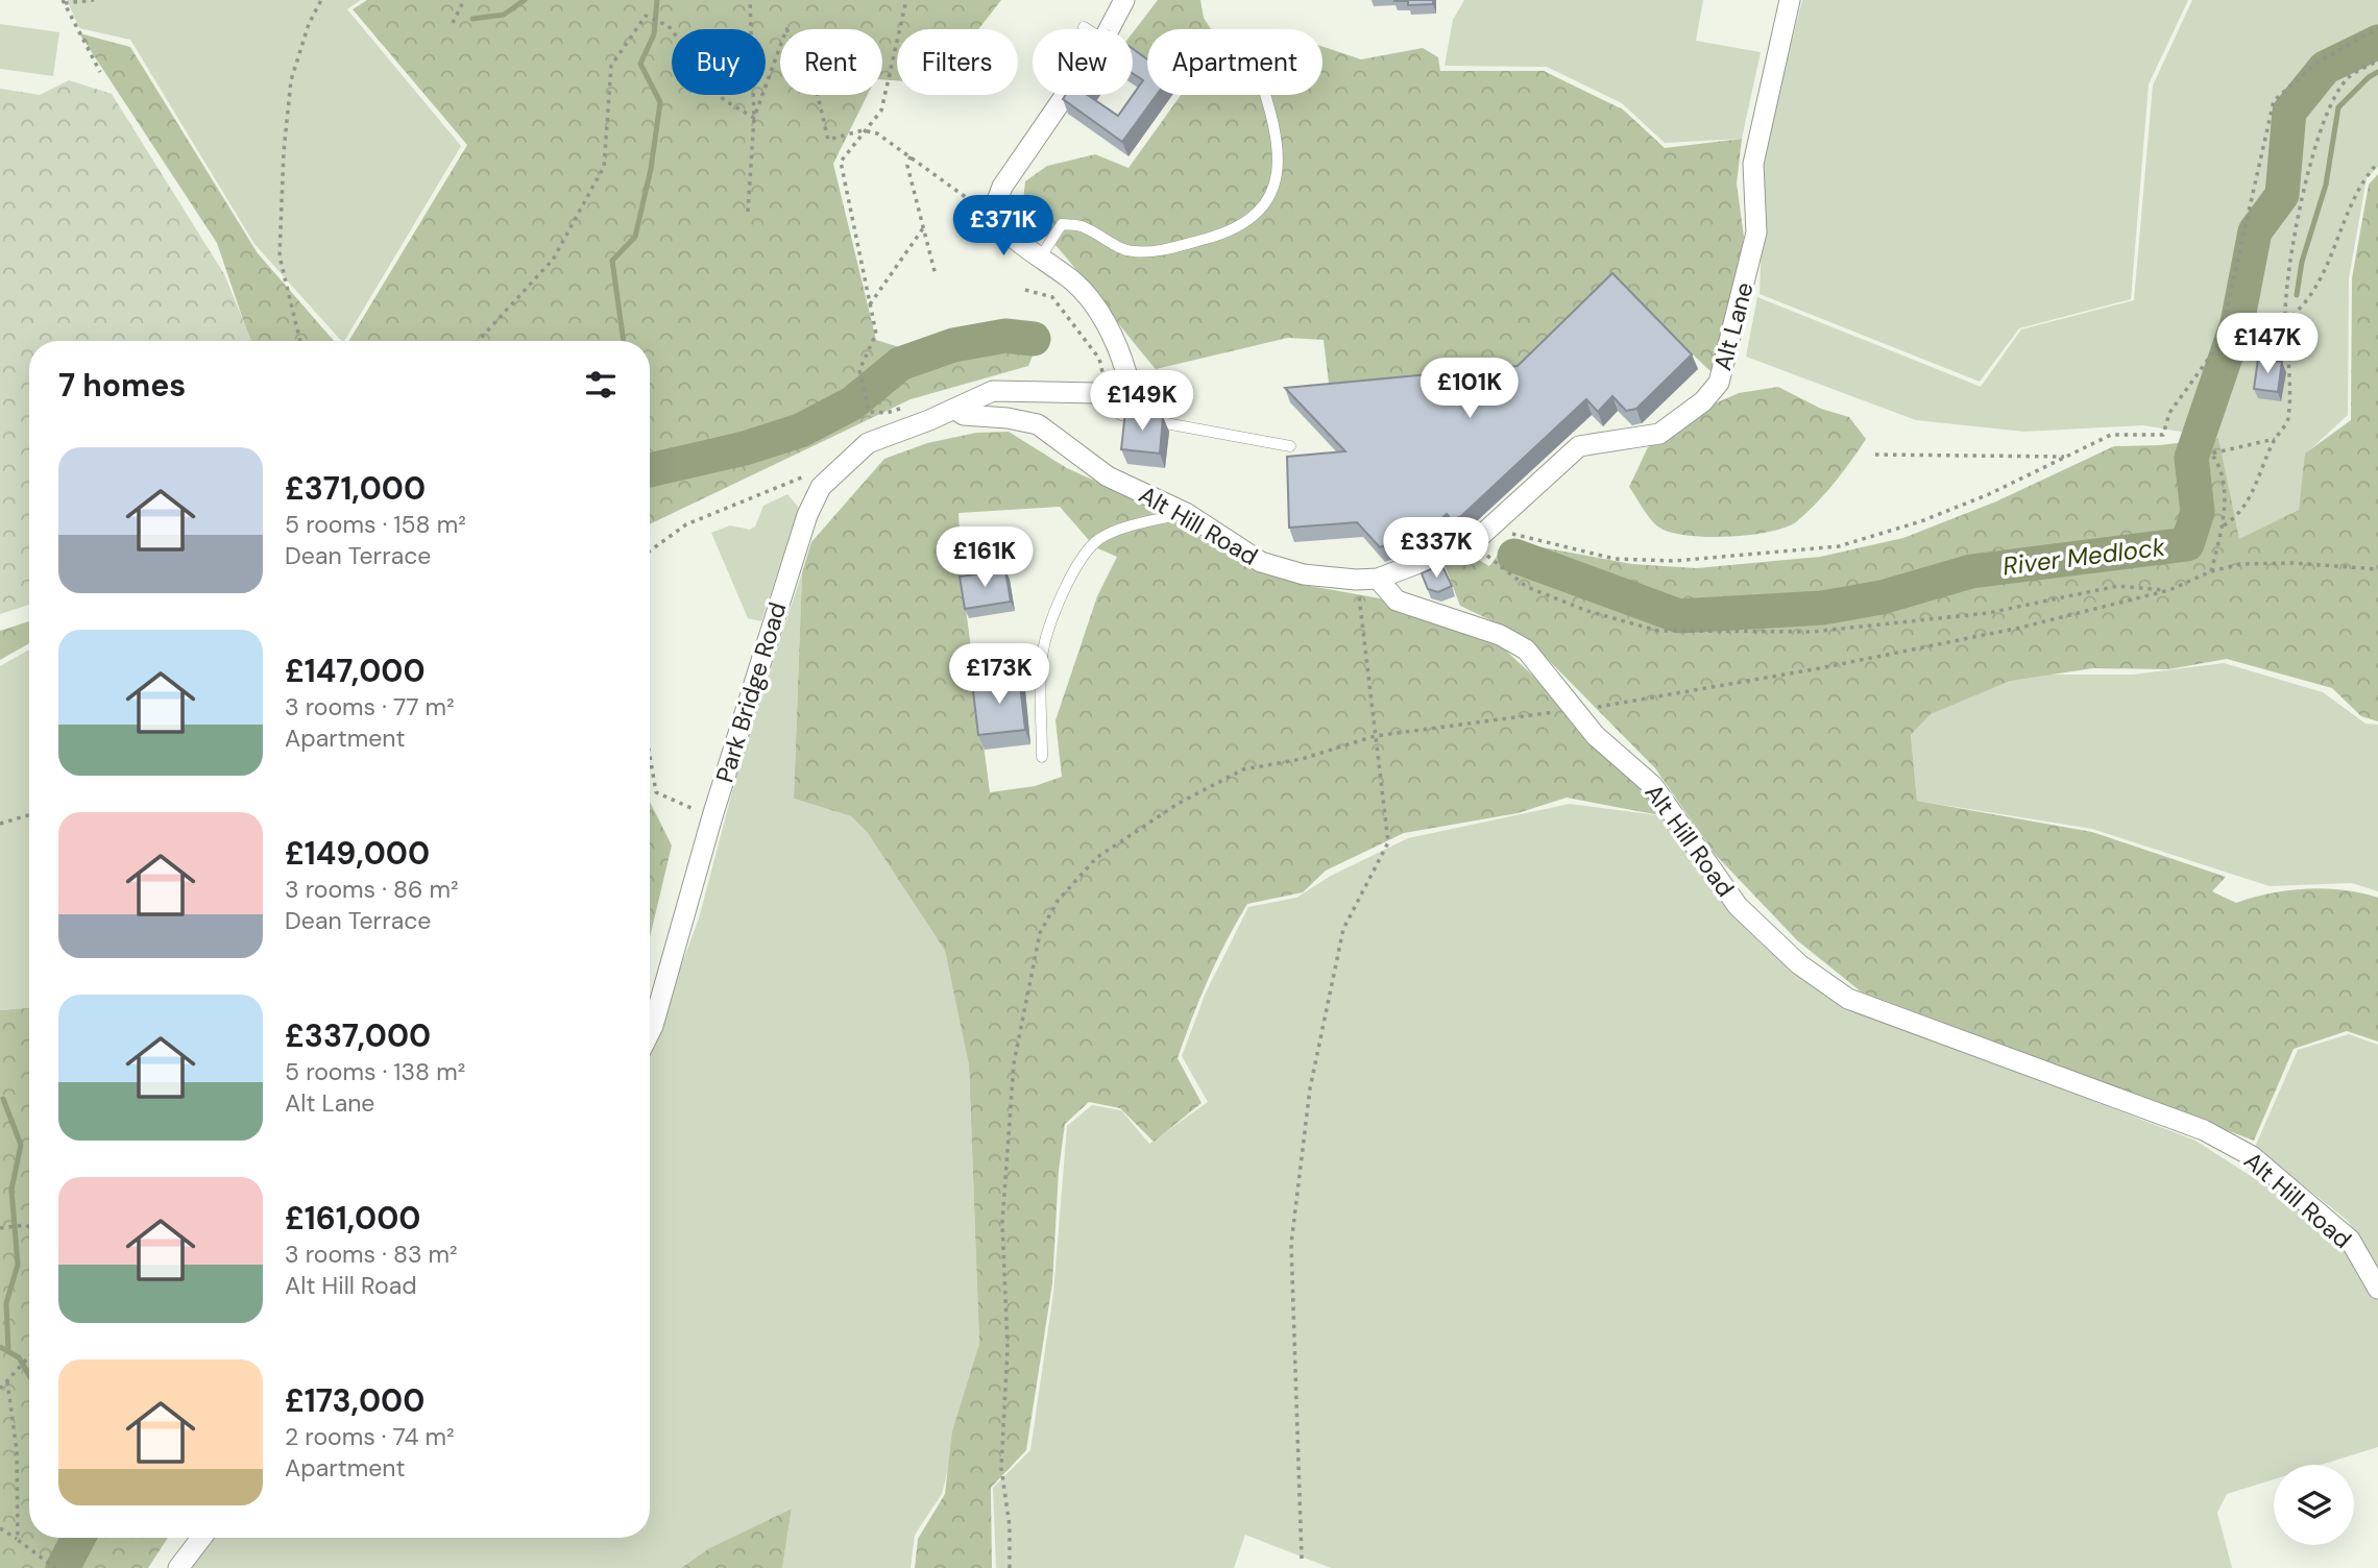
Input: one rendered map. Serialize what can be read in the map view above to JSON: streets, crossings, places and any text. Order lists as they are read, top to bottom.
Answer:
{
  "streets": {
    "street": ["Alt Lane", "Alt Hill Road", "Park Bridge Road"]
  },
  "crossings": [
    ["Alt Lane", "Alt Hill Road"],
    ["Alt Hill Road", "Park Bridge Road"]
  ],
  "water": ["River Medlock"],
  "page": {
    "chip": [
      "Buy",
      "Rent",
      "Filters",
      "New",
      "Apartment"
    ],
    "price": [
      "£371K",
      "£147K",
      "£101K",
      "£149K",
      "£337K",
      "£161K",
      "£173K"
    ],
    "heading": "7 homes",
    "list": [
      {
        "name": "£371,000",
        "note": "5 rooms · 158 m² · Dean Terrace"
      },
      {
        "name": "£147,000",
        "note": "3 rooms · 77 m² · Apartment"
      },
      {
        "name": "£149,000",
        "note": "3 rooms · 86 m² · Dean Terrace"
      },
      {
        "name": "£337,000",
        "note": "5 rooms · 138 m² · Alt Lane"
      },
      {
        "name": "£161,000",
        "note": "3 rooms · 83 m² · Alt Hill Road"
      },
      {
        "name": "£173,000",
        "note": "2 rooms · 74 m² · Apartment"
      }
    ]
  }
}
